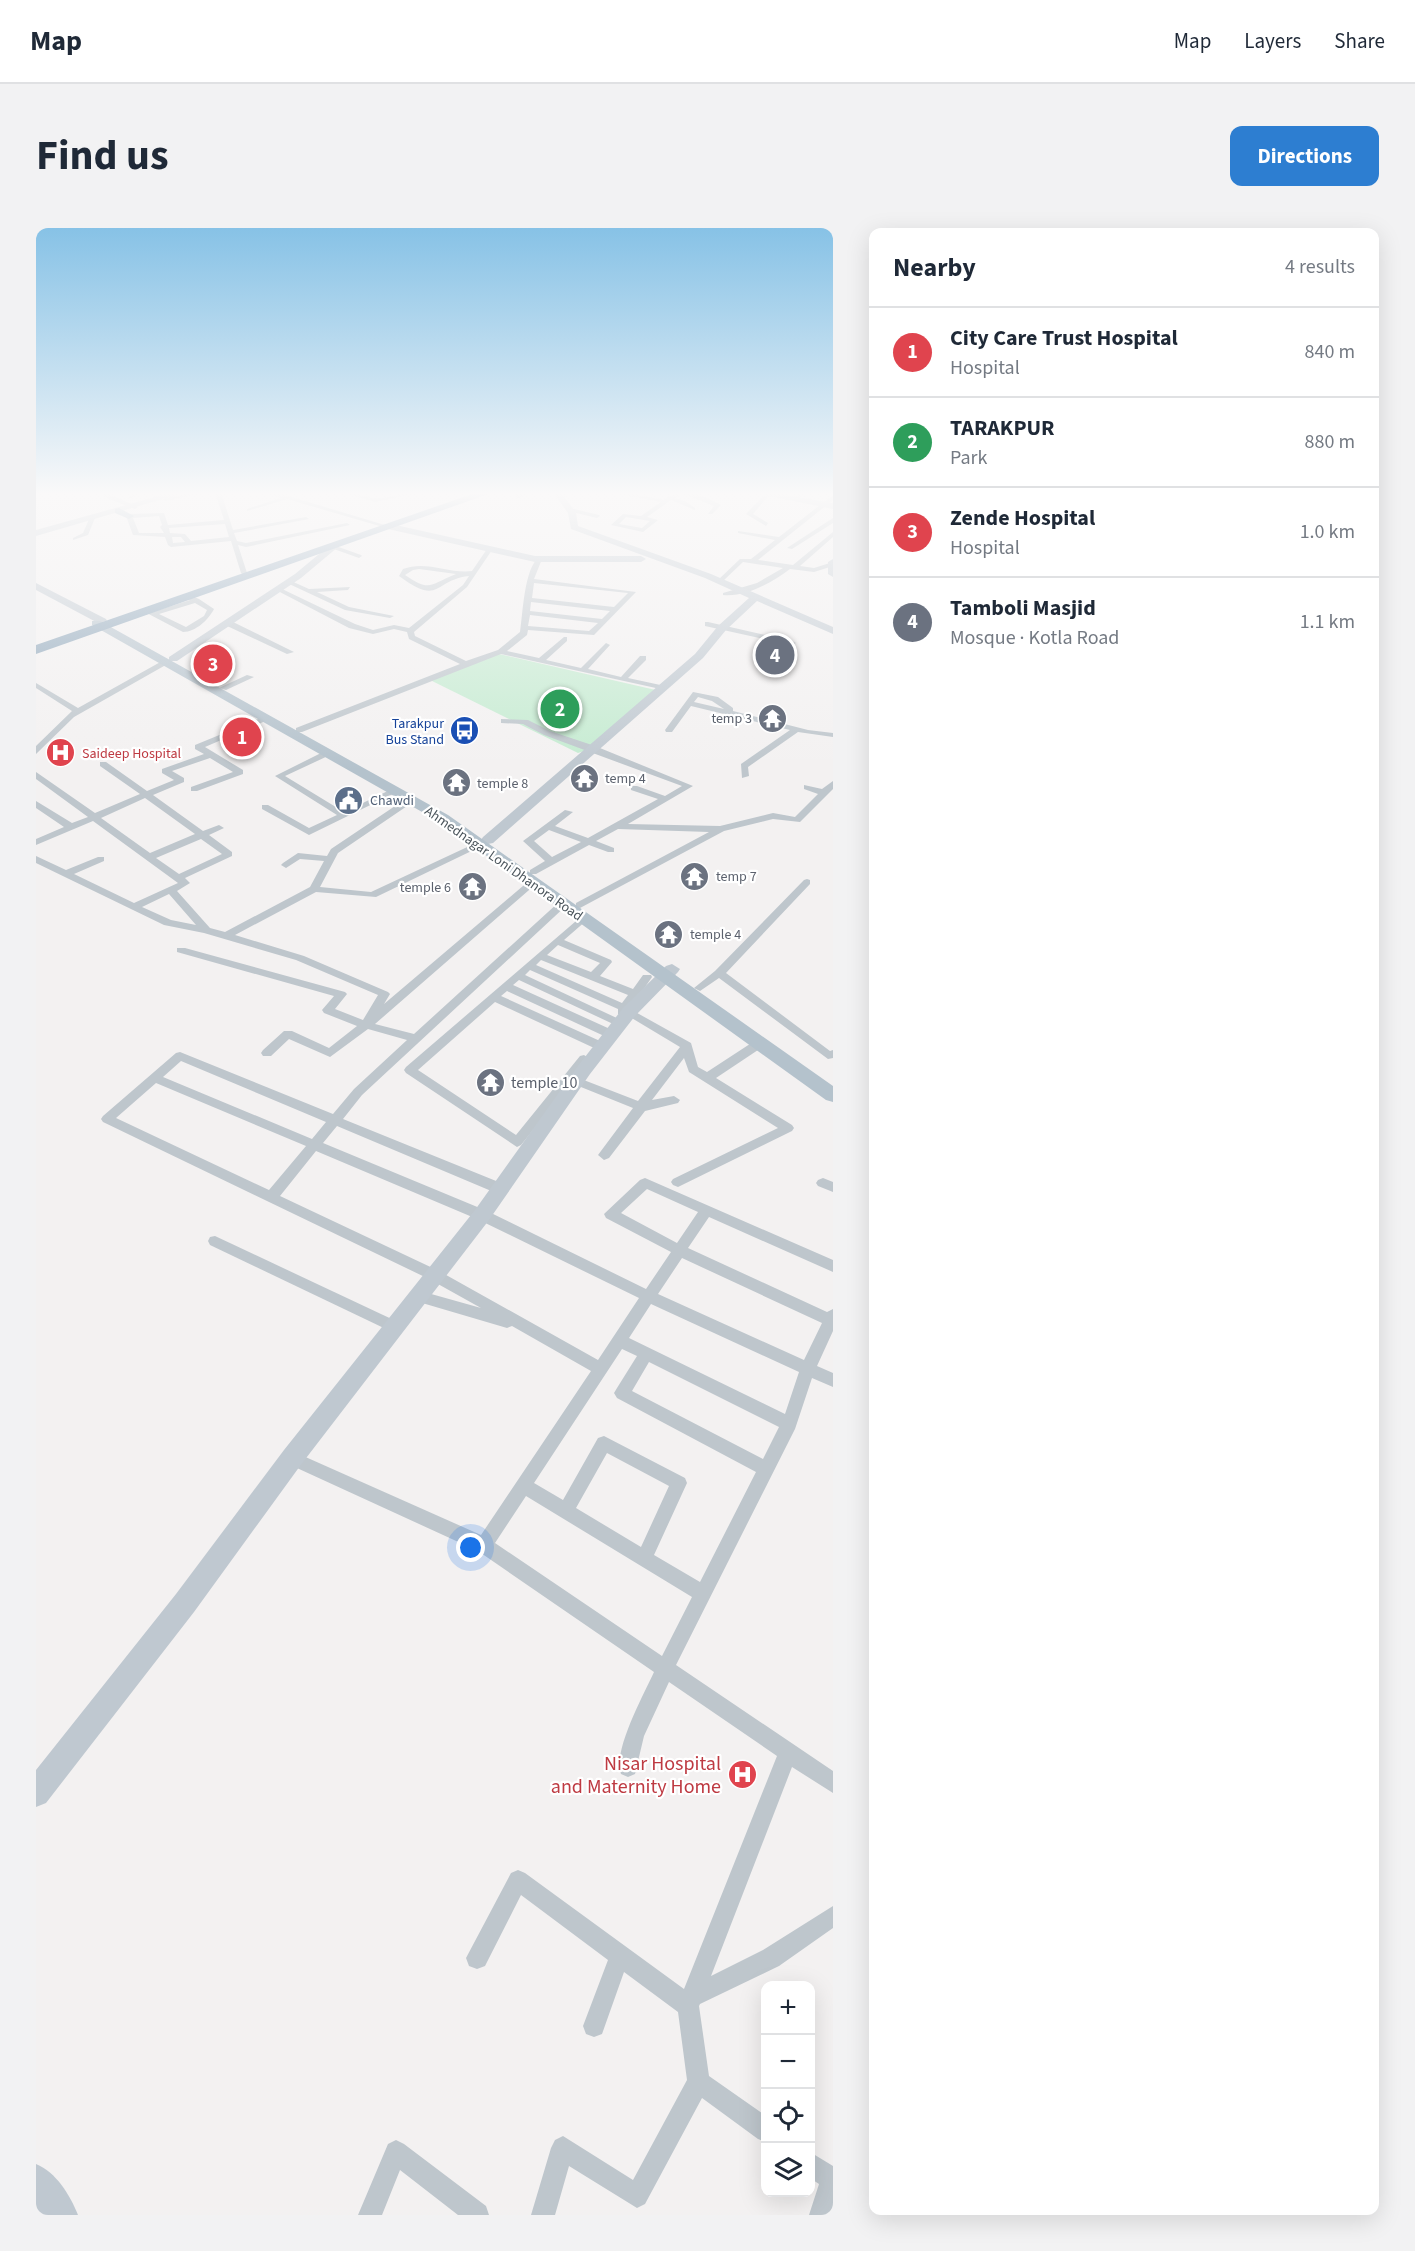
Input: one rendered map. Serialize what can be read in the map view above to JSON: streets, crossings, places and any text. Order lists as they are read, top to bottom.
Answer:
{
  "streets": {
    "main road": ["Ahmednagar Loni Dhanora Road"]
  },
  "places": {
    "temple": [
      "temp 3",
      "temp 4",
      "temple 8",
      "temp 7",
      "temple 6",
      "temple 4",
      "temple 10"
    ],
    "bus stop": ["Tarakpur Bus Stand"],
    "hospital": ["Saideep Hospital", "Nisar Hospital and Maternity Home"],
    "public building": ["Chawdi"]
  },
  "page": {
    "header": "Map",
    "nav": ["Map", "Layers", "Share"],
    "title": "Find us",
    "buttons": "Directions",
    "heading": ["Nearby", "4 results"],
    "list": [
      {
        "mark": "1",
        "name": "City Care Trust Hospital",
        "note": "Hospital",
        "value": "840 m"
      },
      {
        "mark": "2",
        "name": "TARAKPUR",
        "note": "Park",
        "value": "880 m"
      },
      {
        "mark": "3",
        "name": "Zende Hospital",
        "note": "Hospital",
        "value": "1.0 km"
      },
      {
        "mark": "4",
        "name": "Tamboli Masjid",
        "note": "Mosque · Kotla Road",
        "value": "1.1 km"
      }
    ],
    "pins": [
      "4",
      "3",
      "2",
      "1"
    ],
    "map_buttons": ["+", "−"]
  }
}
